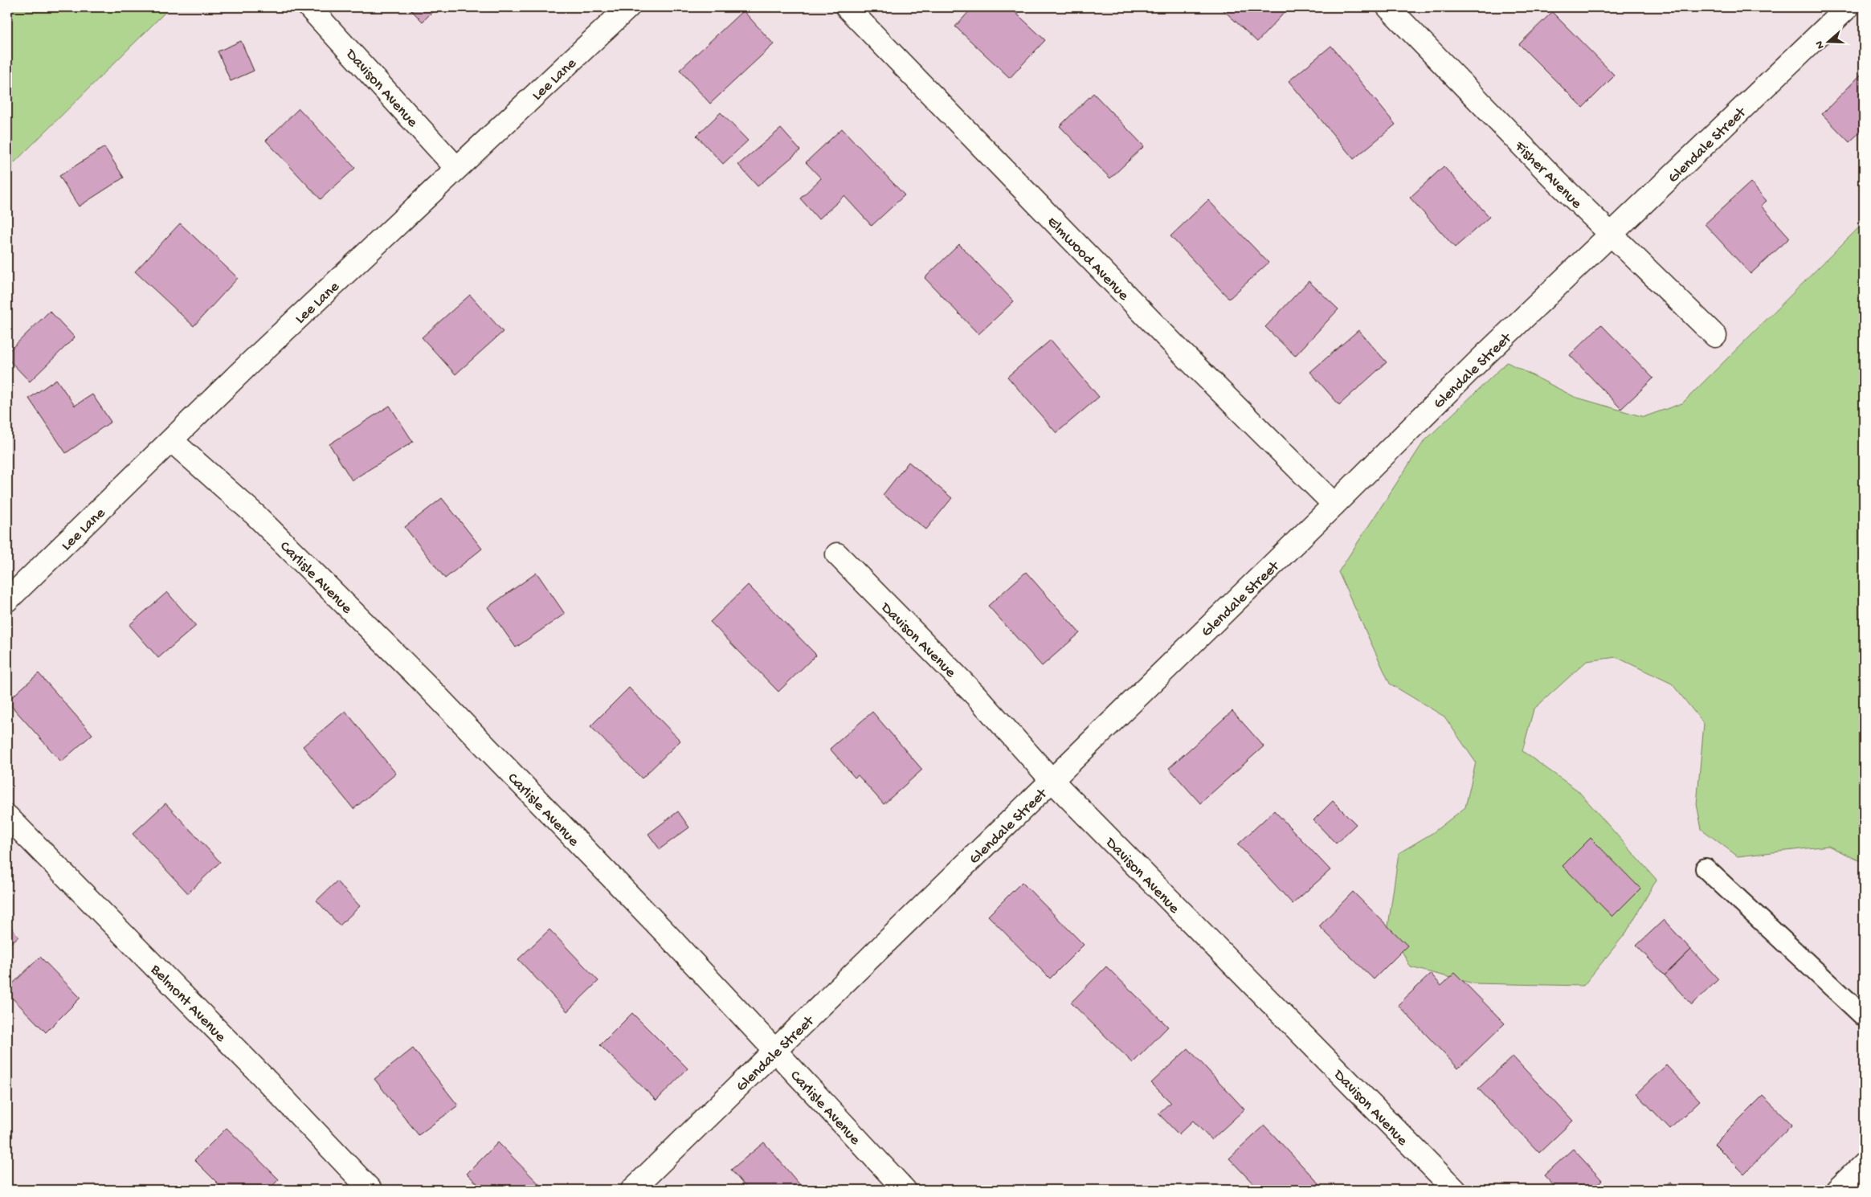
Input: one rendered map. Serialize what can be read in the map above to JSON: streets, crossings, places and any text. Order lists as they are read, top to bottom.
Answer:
{
  "streets": {
    "street": [
      "Lee Lane",
      "Davison Avenue",
      "Glendale Street",
      "Fisher Avenue",
      "Elmwood Avenue",
      "Carlisle Avenue",
      "Belmont Avenue"
    ]
  },
  "crossings": [
    ["Lee Lane", "Davison Avenue"],
    ["Lee Lane", "Carlisle Avenue"],
    ["Davison Avenue", "Glendale Street"],
    ["Glendale Street", "Fisher Avenue"],
    ["Glendale Street", "Elmwood Avenue"],
    ["Glendale Street", "Carlisle Avenue"]
  ],
  "north": "left"
}
